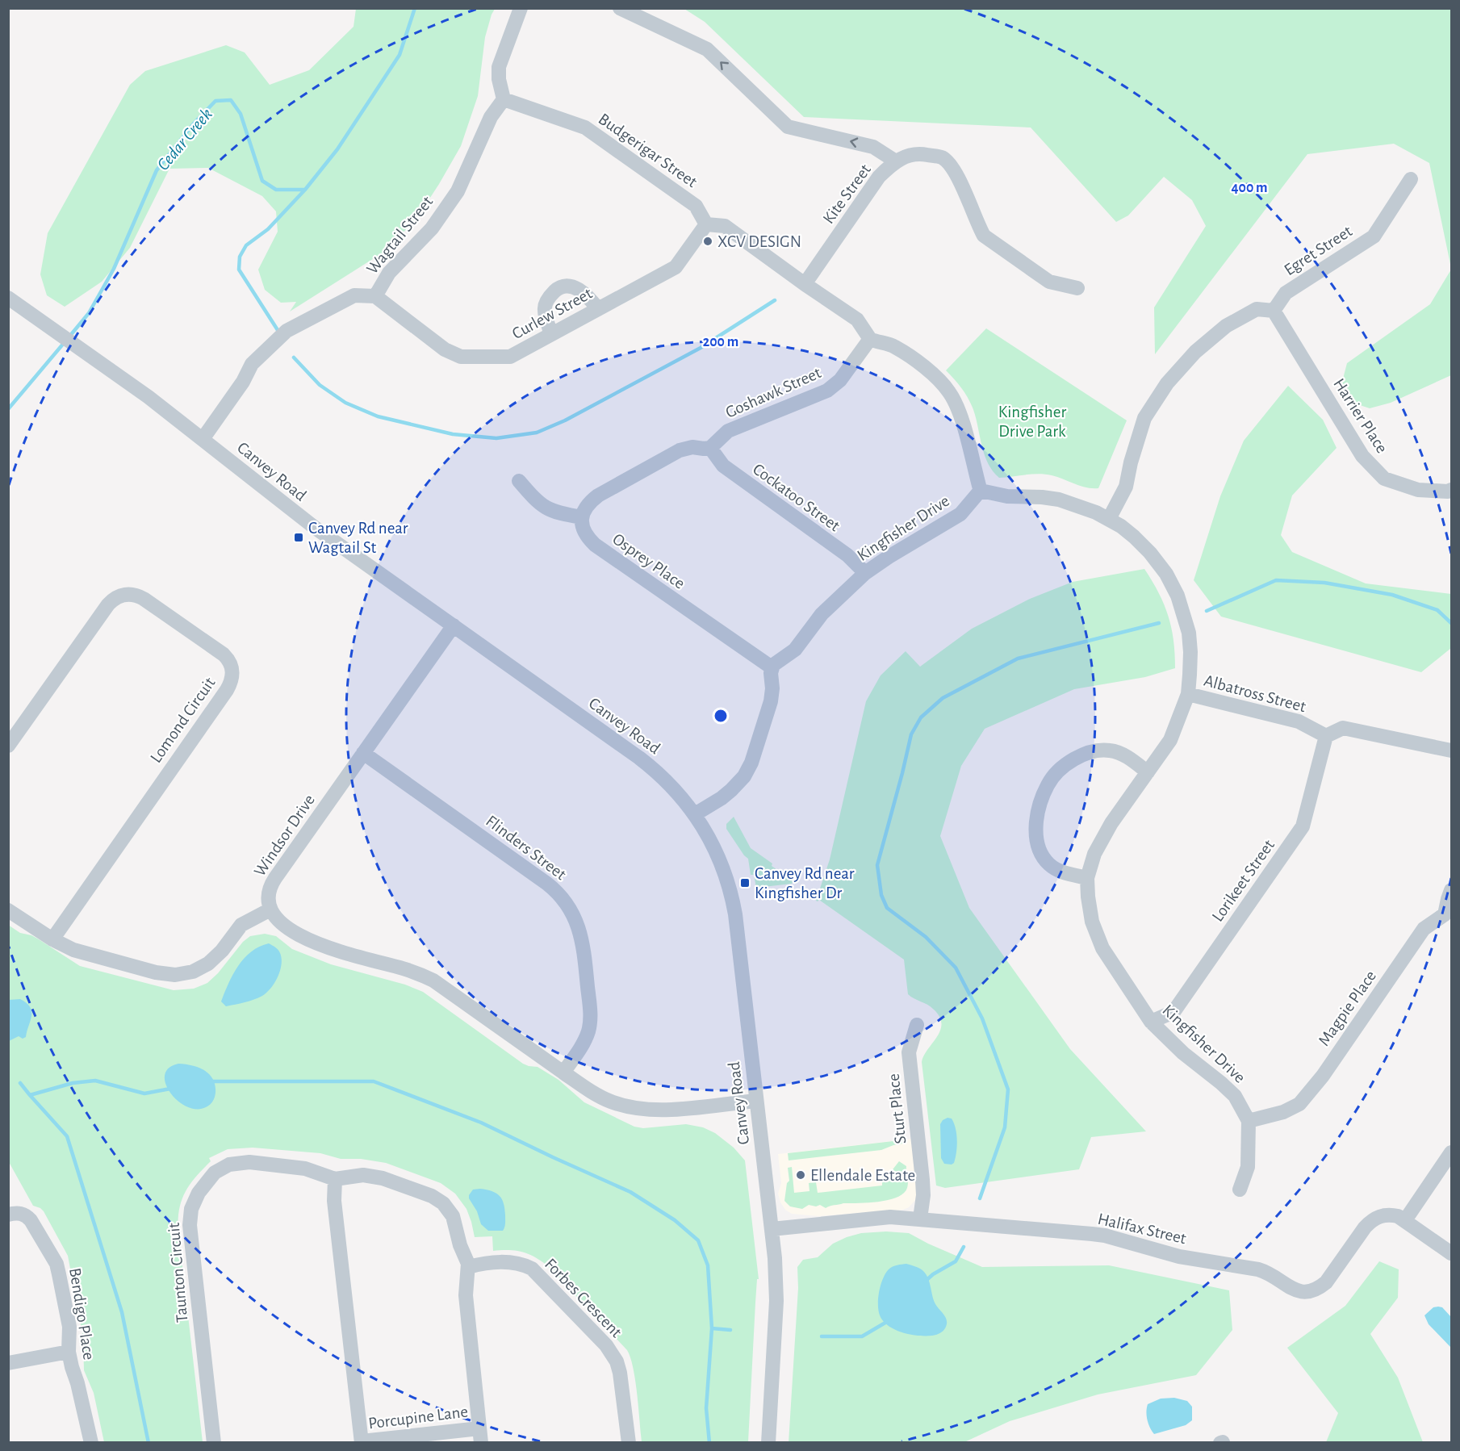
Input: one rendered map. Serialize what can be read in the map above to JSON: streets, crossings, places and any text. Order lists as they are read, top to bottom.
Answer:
{
  "streets": {
    "street": [
      "Budgerigar Street",
      "Kite Street",
      "Wagtail Street",
      "Egret Street",
      "Curlew Street",
      "Goshawk Street",
      "Harrier Place",
      "Canvey Road",
      "Cockatoo Street",
      "Kingfisher Drive",
      "Osprey Place",
      "Albatross Street",
      "Lomond Circuit",
      "Windsor Drive",
      "Flinders Street",
      "Lorikeet Street",
      "Magpie Place",
      "Sturt Place",
      "Halifax Street",
      "Taunton Circuit",
      "Forbes Crescent",
      "Bendigo Place",
      "Porcupine Lane"
    ]
  },
  "crossings": [
    ["Budgerigar Street", "Wagtail Street"],
    ["Budgerigar Street", "Curlew Street"],
    ["Wagtail Street", "Curlew Street"],
    ["Wagtail Street", "Canvey Road"],
    ["Egret Street", "Harrier Place"],
    ["Goshawk Street", "Cockatoo Street"],
    ["Canvey Road", "Windsor Drive"],
    ["Canvey Road", "Halifax Street"],
    ["Cockatoo Street", "Kingfisher Drive"],
    ["Kingfisher Drive", "Osprey Place"],
    ["Kingfisher Drive", "Albatross Street"],
    ["Kingfisher Drive", "Lorikeet Street"],
    ["Kingfisher Drive", "Magpie Place"],
    ["Albatross Street", "Lorikeet Street"],
    ["Windsor Drive", "Flinders Street"],
    ["Sturt Place", "Halifax Street"],
    ["Taunton Circuit", "Forbes Crescent"],
    ["Taunton Circuit", "Porcupine Lane"]
  ],
  "water": ["Cedar Creek"],
  "parks": ["Kingfisher Drive Park"],
  "places": {
    "other": ["XCV DESIGN", "Ellendale Estate"],
    "transit": ["Canvey Rd near Wagtail St", "Canvey Rd near Kingfisher Dr"]
  },
  "rings": ["400 m", "200 m"]
}
